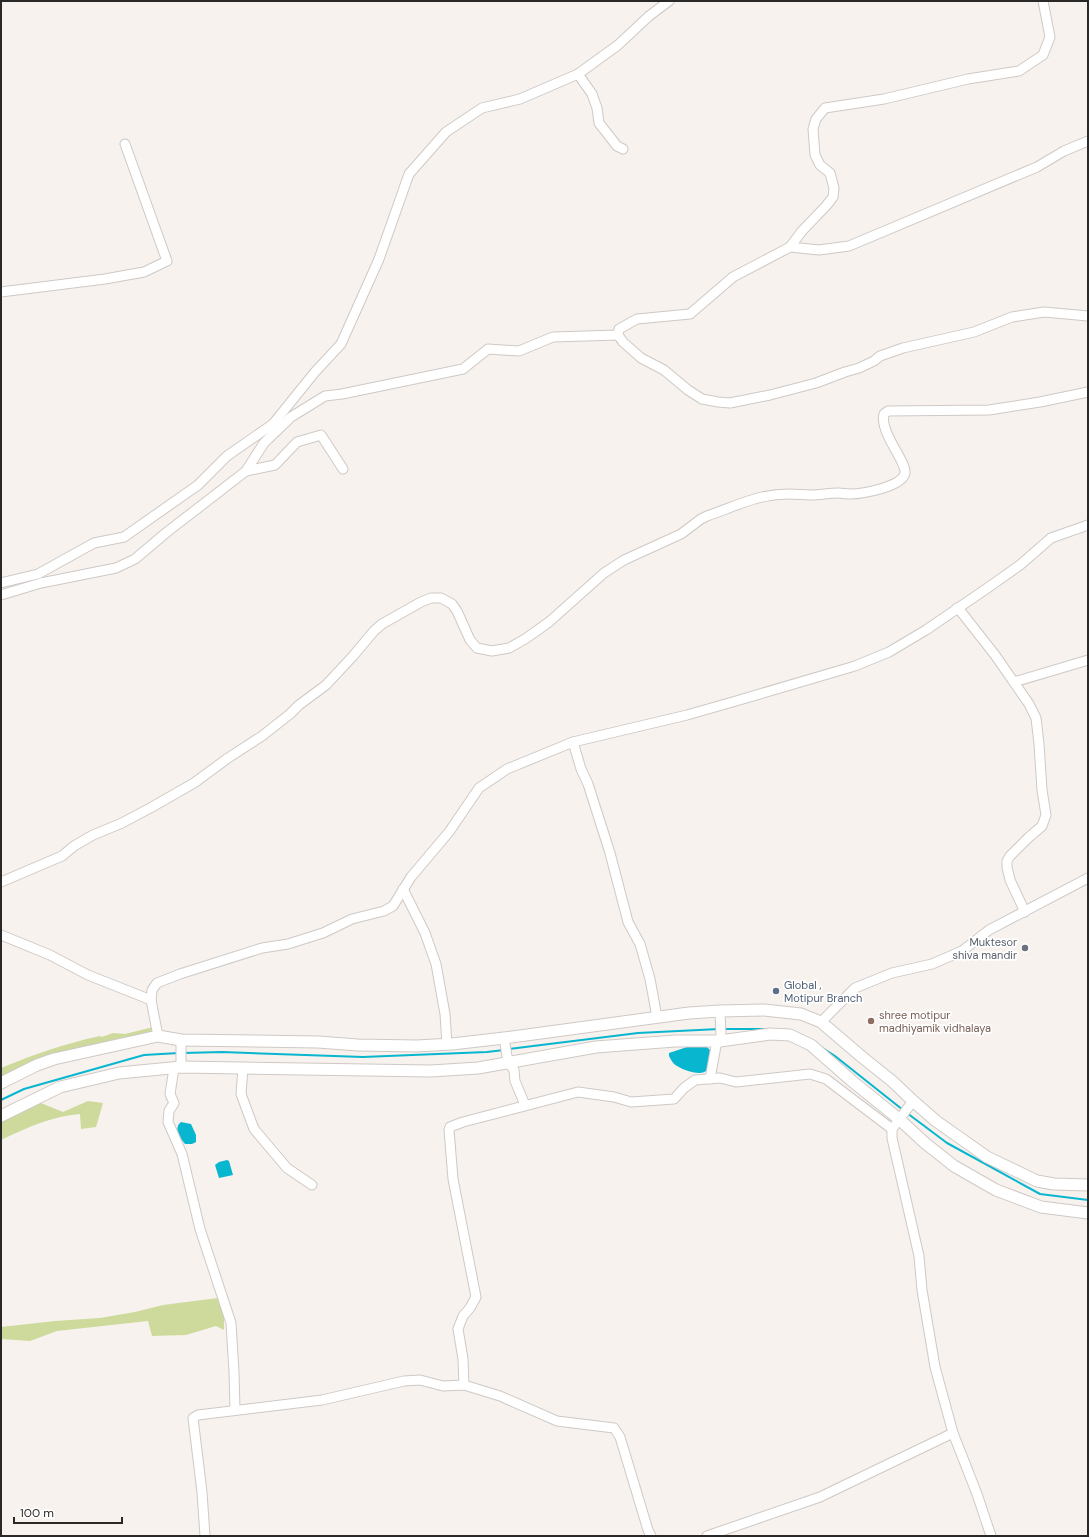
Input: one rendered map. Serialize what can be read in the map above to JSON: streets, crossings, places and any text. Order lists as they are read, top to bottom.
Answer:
{
  "places": ["Muktesor shiva mandir", "Global , Motipur Branch", "shree motipur madhiyamik vidhalaya"],
  "scale_bar": "100 m"
}
